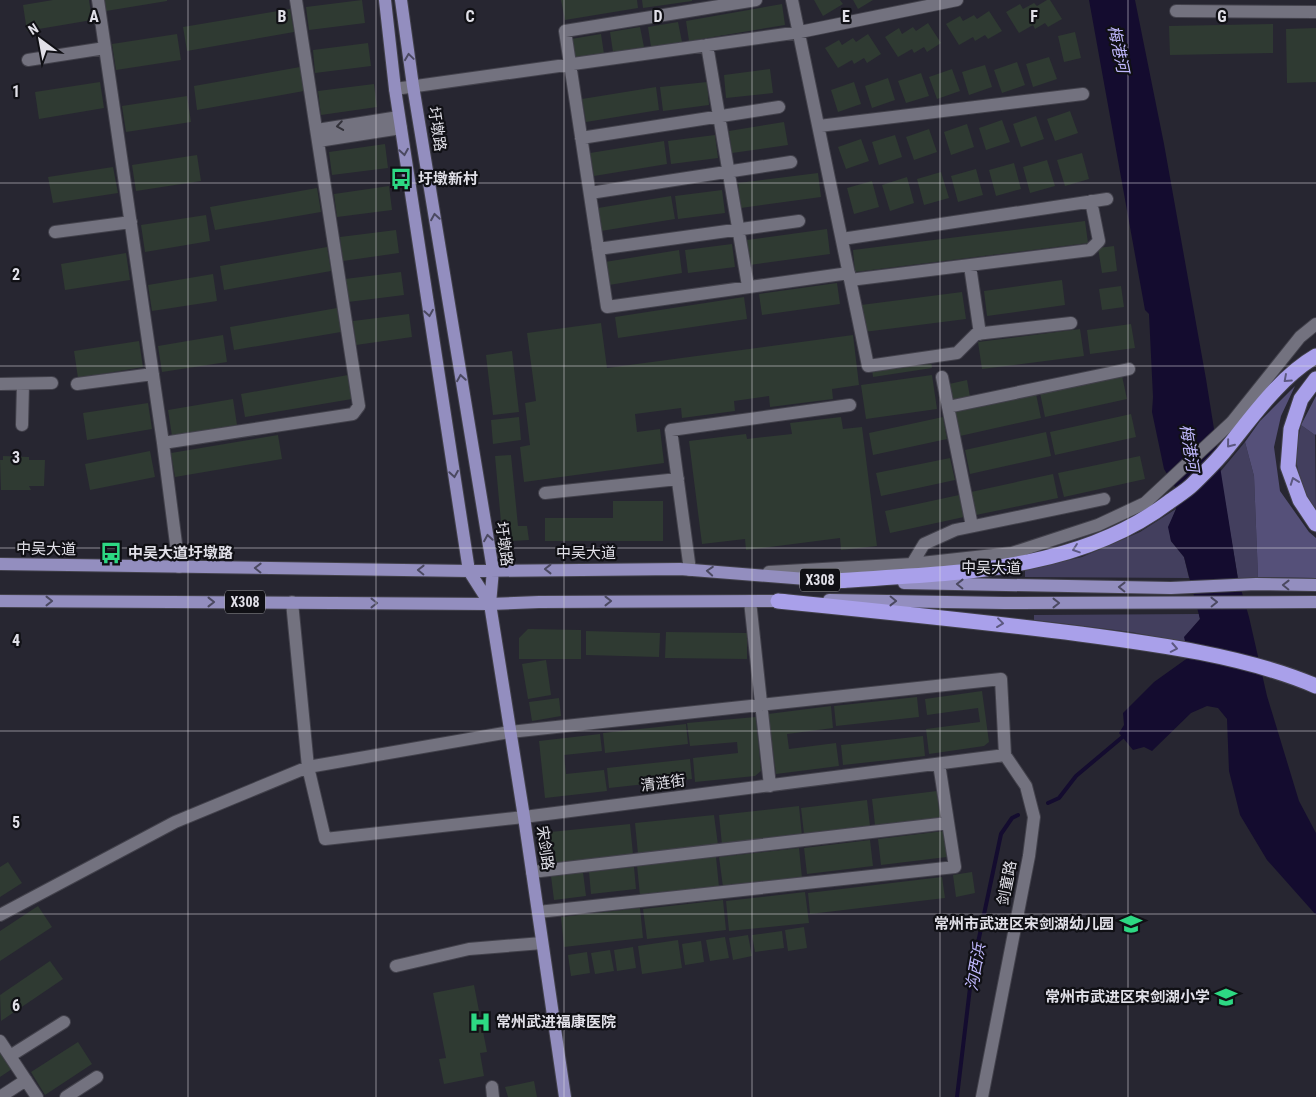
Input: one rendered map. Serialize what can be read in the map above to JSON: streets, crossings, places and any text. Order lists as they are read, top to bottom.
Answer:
{
  "streets": {
    "main road": [
      "圩墩路",
      "中吴大道",
      "X308",
      "宋剑路"
    ],
    "street": ["清涟街", "剑童路"]
  },
  "crossings": [
    ["圩墩路", "中吴大道"],
    ["圩墩路", "X308"],
    ["圩墩路", "宋剑路"],
    ["X308", "宋剑路"],
    ["清涟街", "宋剑路"],
    ["清涟街", "剑童路"]
  ],
  "water": ["梅港河", "沟西浜"],
  "places": {
    "bus stop": ["圩墩新村", "中吴大道圩墩路"],
    "school or university": ["常州市武进区宋剑湖幼儿园", "常州市武进区宋剑湖小学"],
    "hospital": ["常州武进福康医院"]
  },
  "north": "top left",
  "grid": {
    "columns": [
      "A",
      "B",
      "C",
      "D",
      "E",
      "F",
      "G"
    ],
    "rows": [
      "1",
      "2",
      "3",
      "4",
      "5",
      "6"
    ]
  }
}
